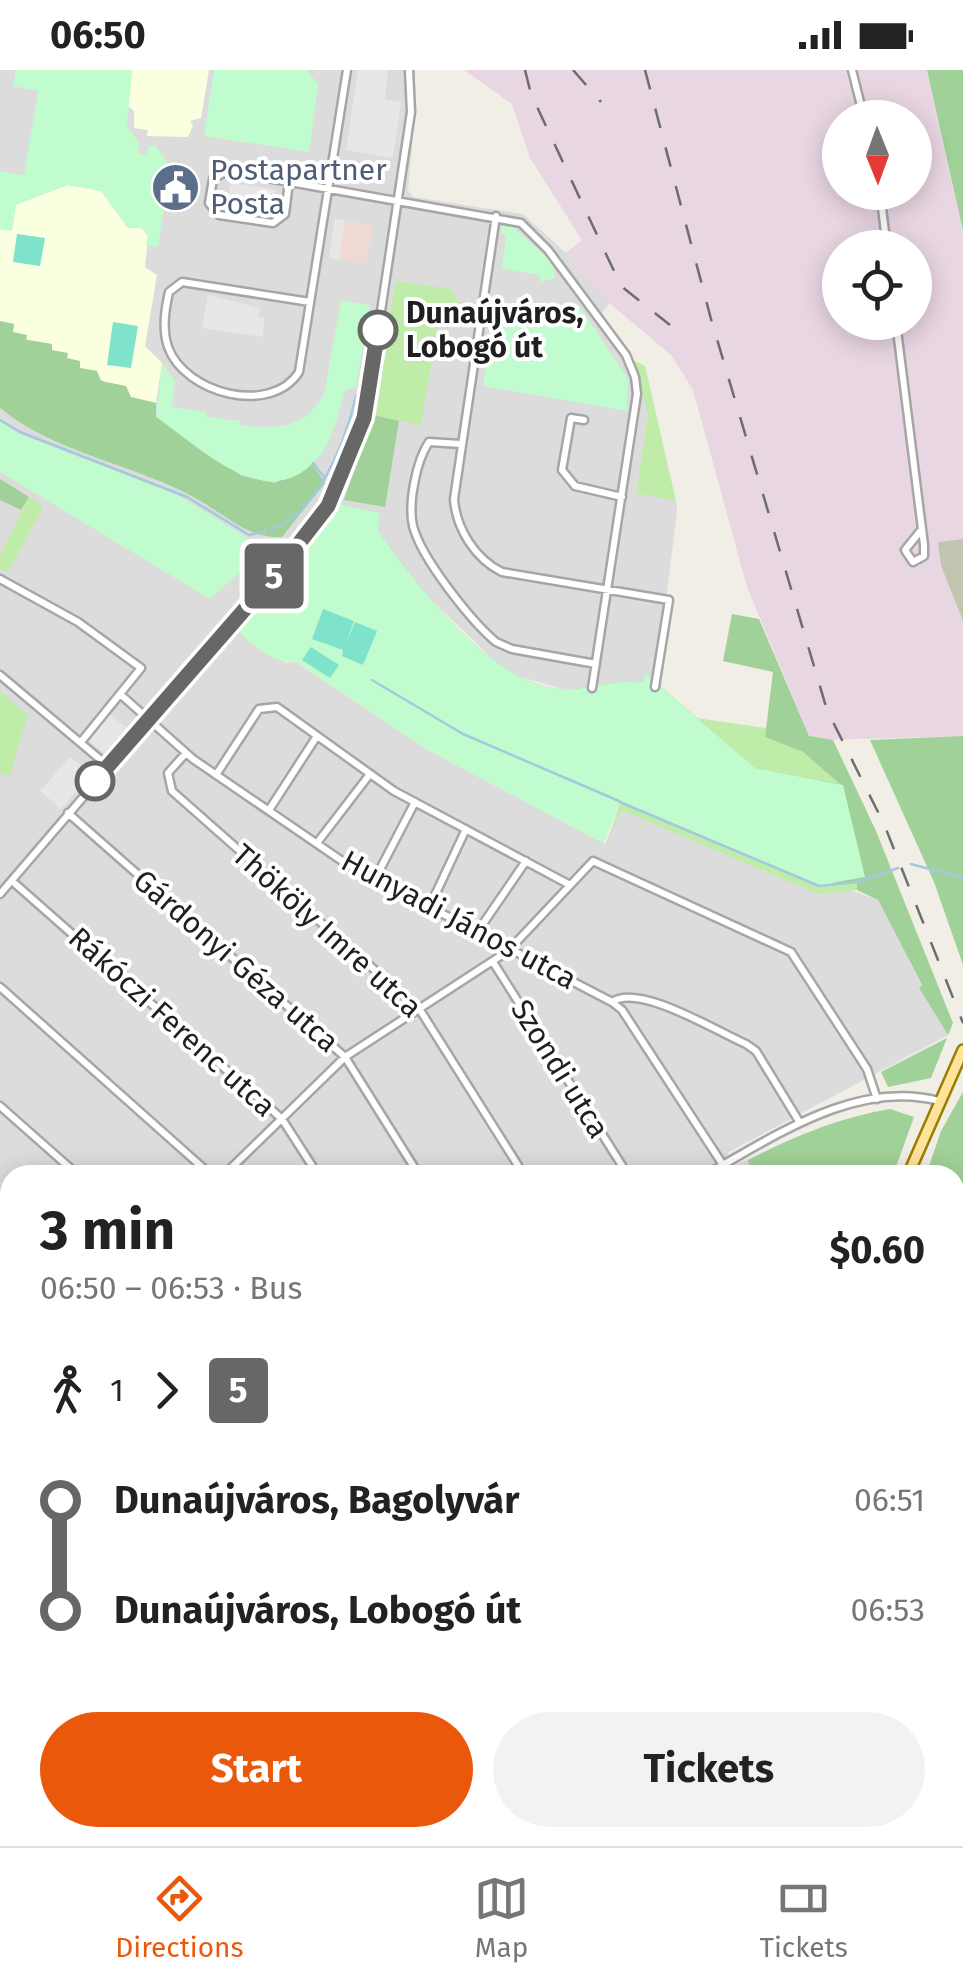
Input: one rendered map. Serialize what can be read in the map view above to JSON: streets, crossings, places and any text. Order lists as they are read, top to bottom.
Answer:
{
  "streets": {
    "street": [
      "Hunyadi János utca",
      "Thököly Imre utca",
      "Gárdonyi Géza utca",
      "Rákóczi Ferenc utca",
      "Szondi utca"
    ]
  },
  "crossings": [
    ["Hunyadi János utca", "Thököly Imre utca"]
  ],
  "places": {
    "public building": ["Postapartner Posta"],
    "other": ["Dunaújváros, Lobogó út"]
  },
  "lines": ["bus line 5"],
  "north": "bottom",
  "page": {
    "status": "06:50",
    "on_map": "5",
    "heading": ["3 min", "06:50 – 06:53 · Bus", "$0.60"],
    "legs": ["1", "5"],
    "list": [
      {
        "name": "Dunaújváros, Bagolyvár",
        "value": "06:51"
      },
      {
        "name": "Dunaújváros, Lobogó út",
        "value": "06:53"
      }
    ],
    "buttons": ["Start", "Tickets"],
    "tabs": ["Directions", "Map", "Tickets"]
  }
}
